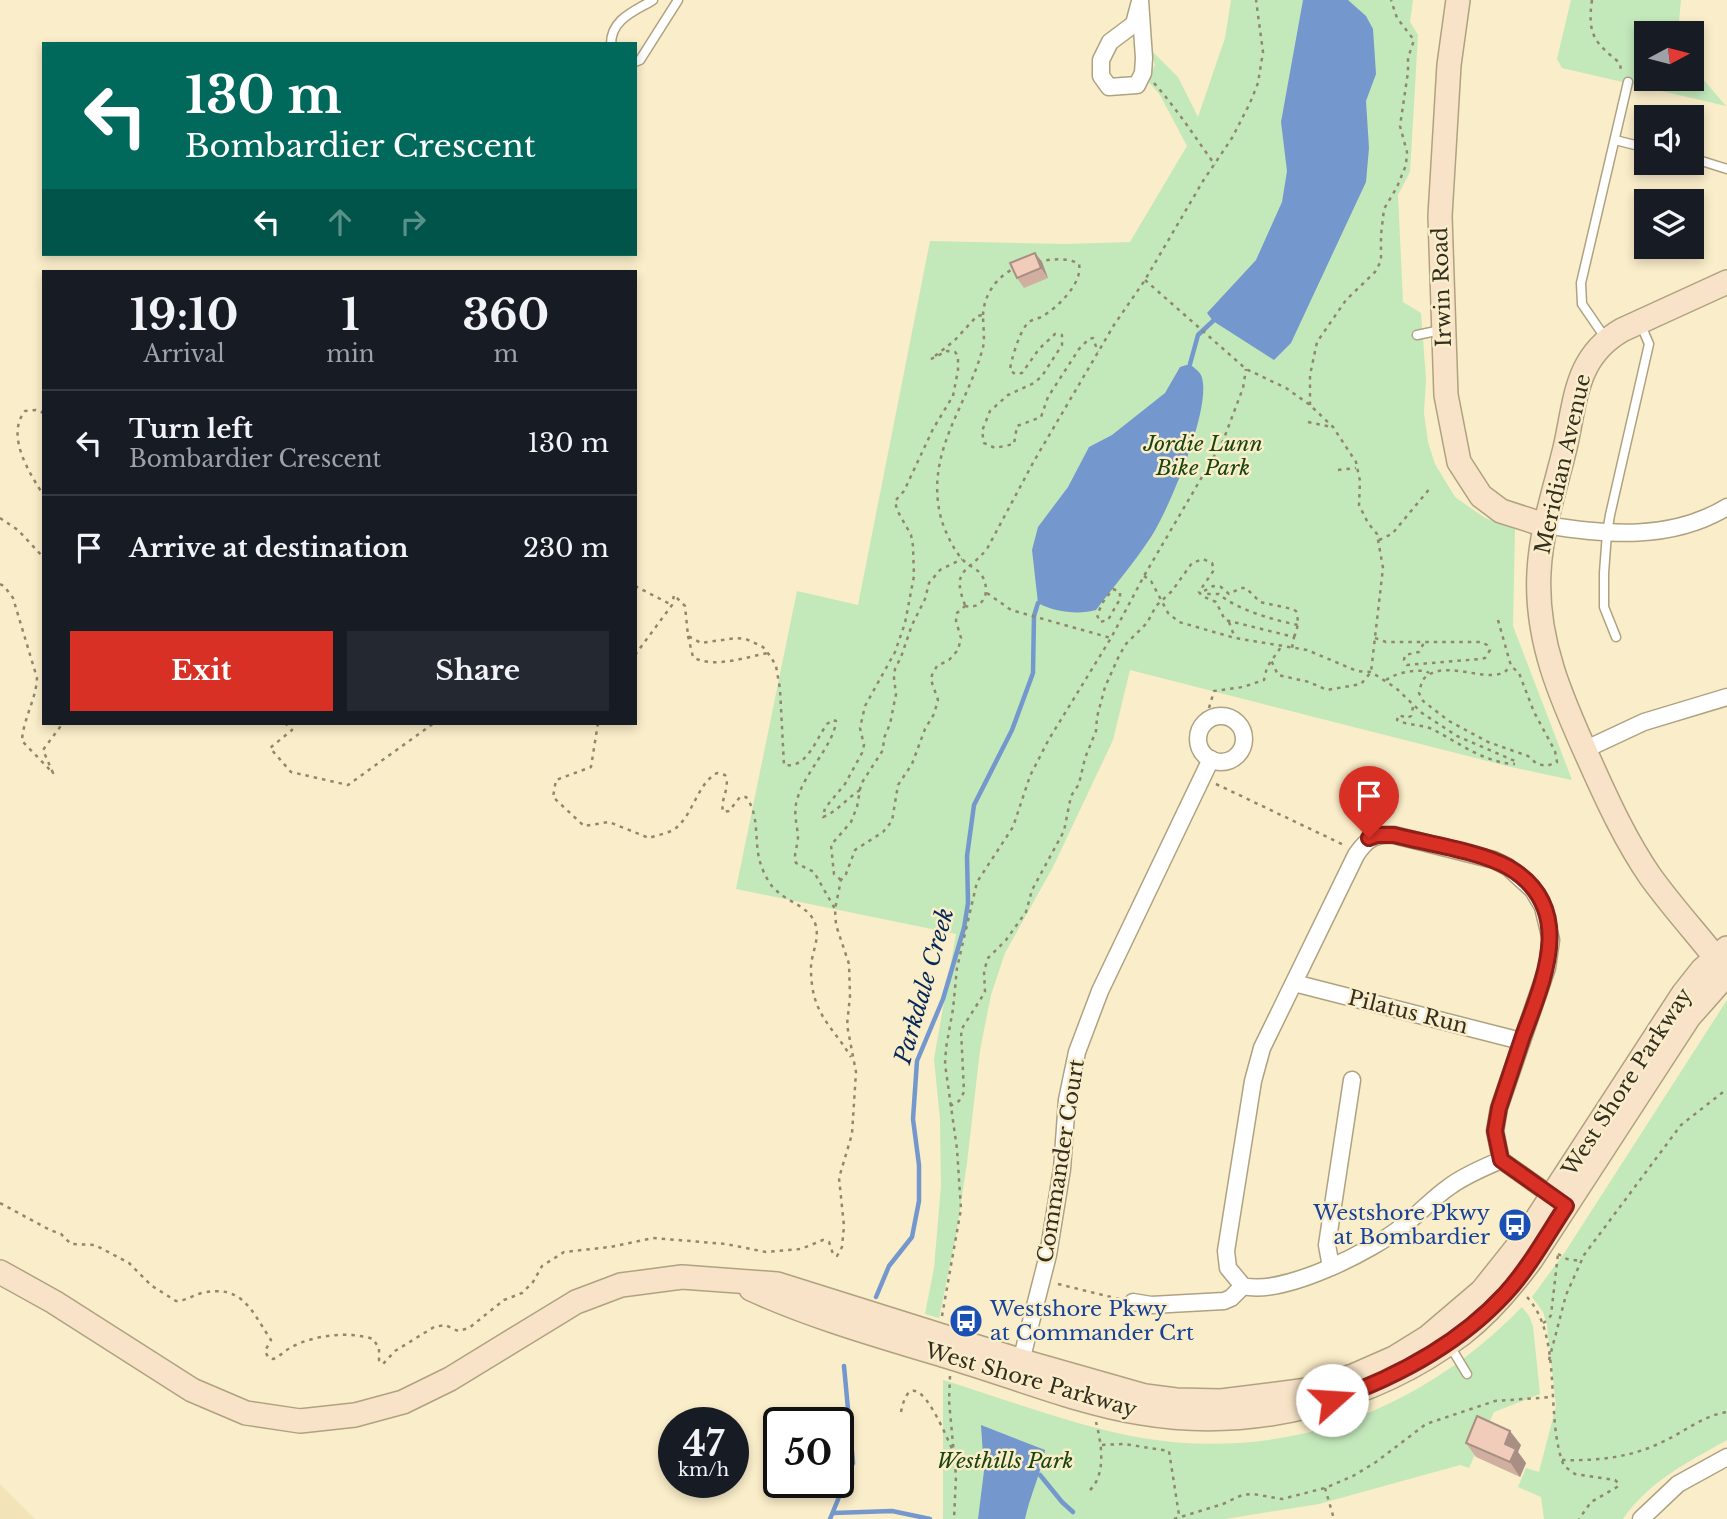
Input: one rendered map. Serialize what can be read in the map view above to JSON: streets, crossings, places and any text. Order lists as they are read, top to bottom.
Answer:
{
  "streets": {
    "main road": ["Irwin Road", "Meridian Avenue", "West Shore Parkway"],
    "street": ["Pilatus Run", "Commander Court"]
  },
  "crossings": [
    ["Irwin Road", "Meridian Avenue"],
    ["Meridian Avenue", "West Shore Parkway"],
    ["West Shore Parkway", "Commander Court"]
  ],
  "water": ["Parkdale Creek"],
  "parks": ["Jordie Lunn Bike Park", "Westhills Park"],
  "places": {
    "bus stop": ["Westshore Pkwy at Bombardier", "Westshore Pkwy at Commander Crt"]
  },
  "north": "right",
  "page": {
    "turn": ["130 m", "Bombardier Crescent"],
    "eta": [
      "19:10",
      "Arrival",
      "1",
      "min",
      "360",
      "m"
    ],
    "list": [
      {
        "name": "Turn left",
        "note": "Bombardier Crescent",
        "value": "130 m"
      },
      {
        "name": "Arrive at destination",
        "value": "230 m"
      }
    ],
    "buttons": ["Exit", "Share"],
    "speed": "47 km/h",
    "limit": "50"
  }
}
